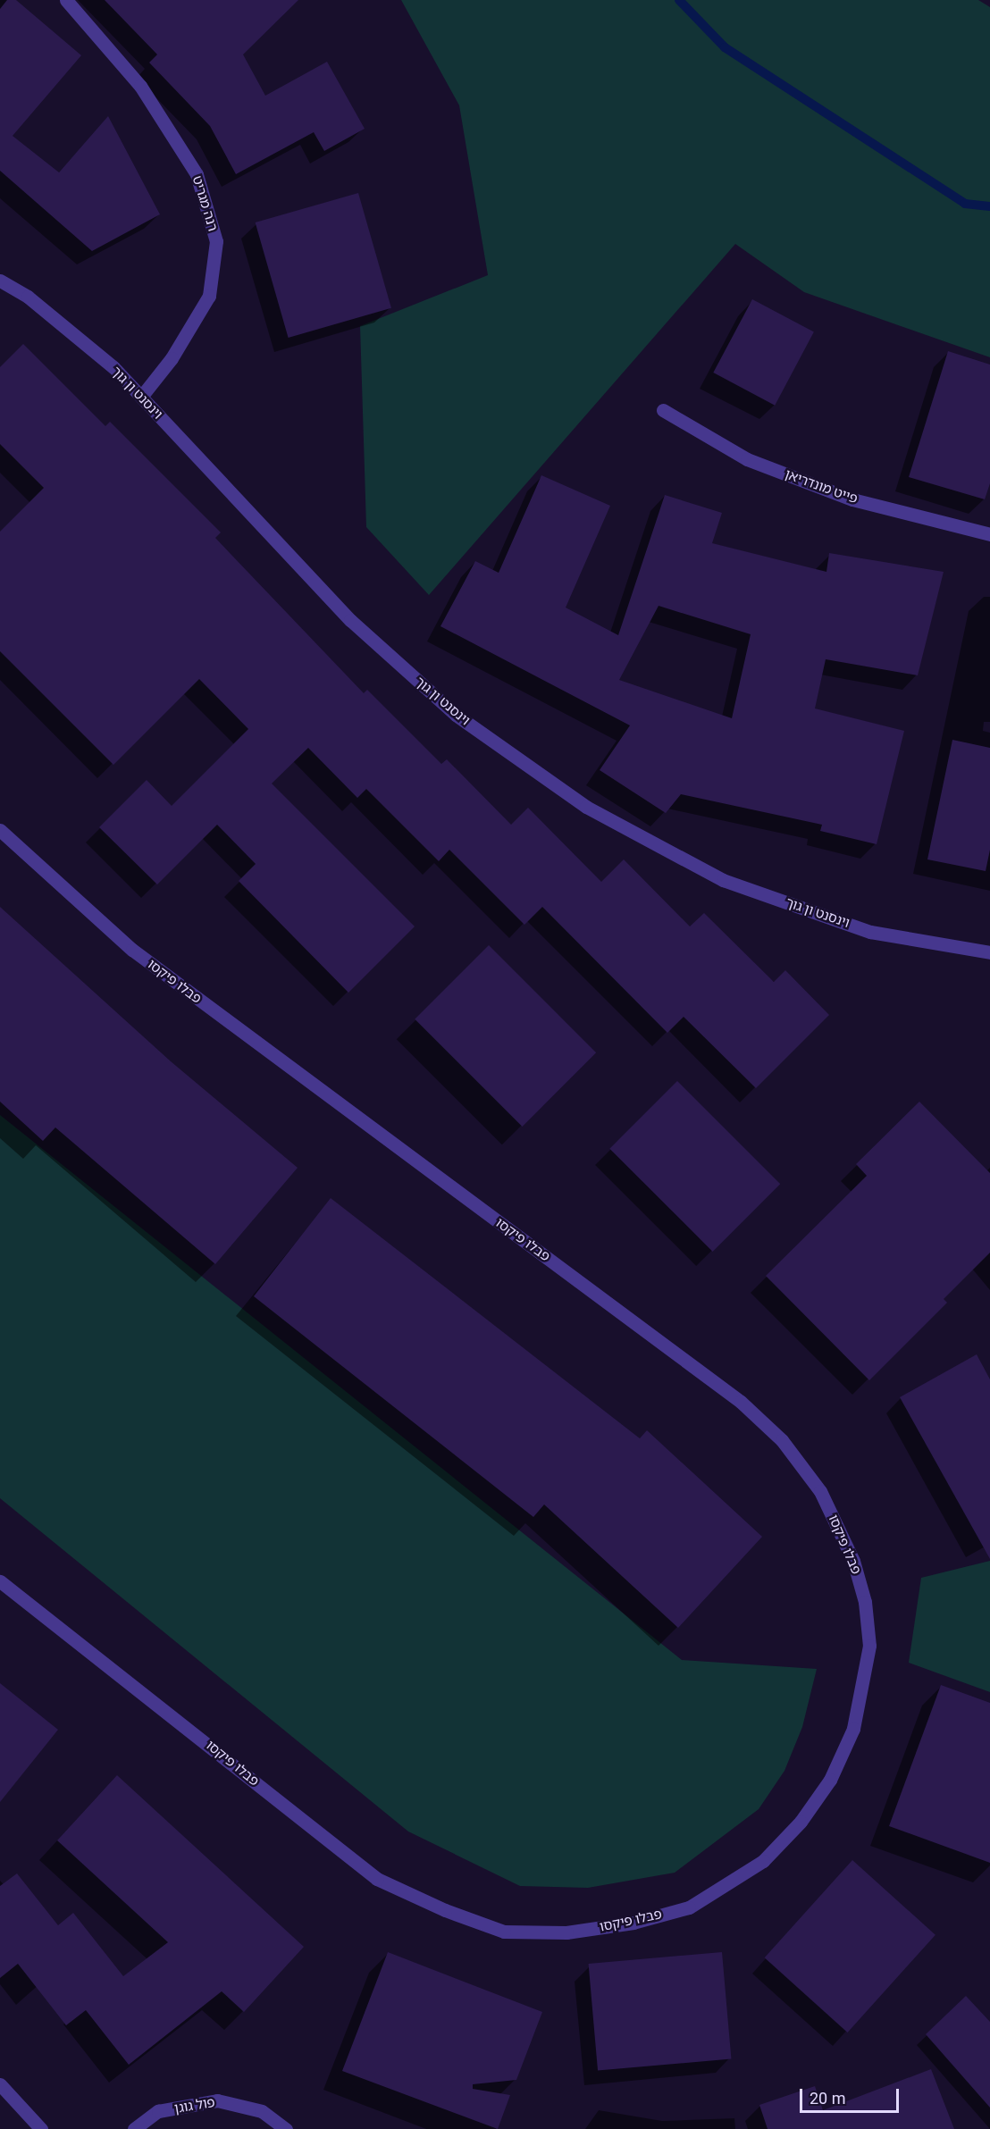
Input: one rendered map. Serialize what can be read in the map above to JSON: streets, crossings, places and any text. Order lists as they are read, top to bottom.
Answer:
{
  "streets": {
    "street": [
      "רנה מגריט",
      "וינסנט ון גוך",
      "פייט מונדריאן",
      "פבלו פיקסו",
      "פול גוגן"
    ]
  },
  "crossings": [
    ["רנה מגריט", "וינסנט ון גוך"]
  ],
  "scale_bar": "20 m"
}
